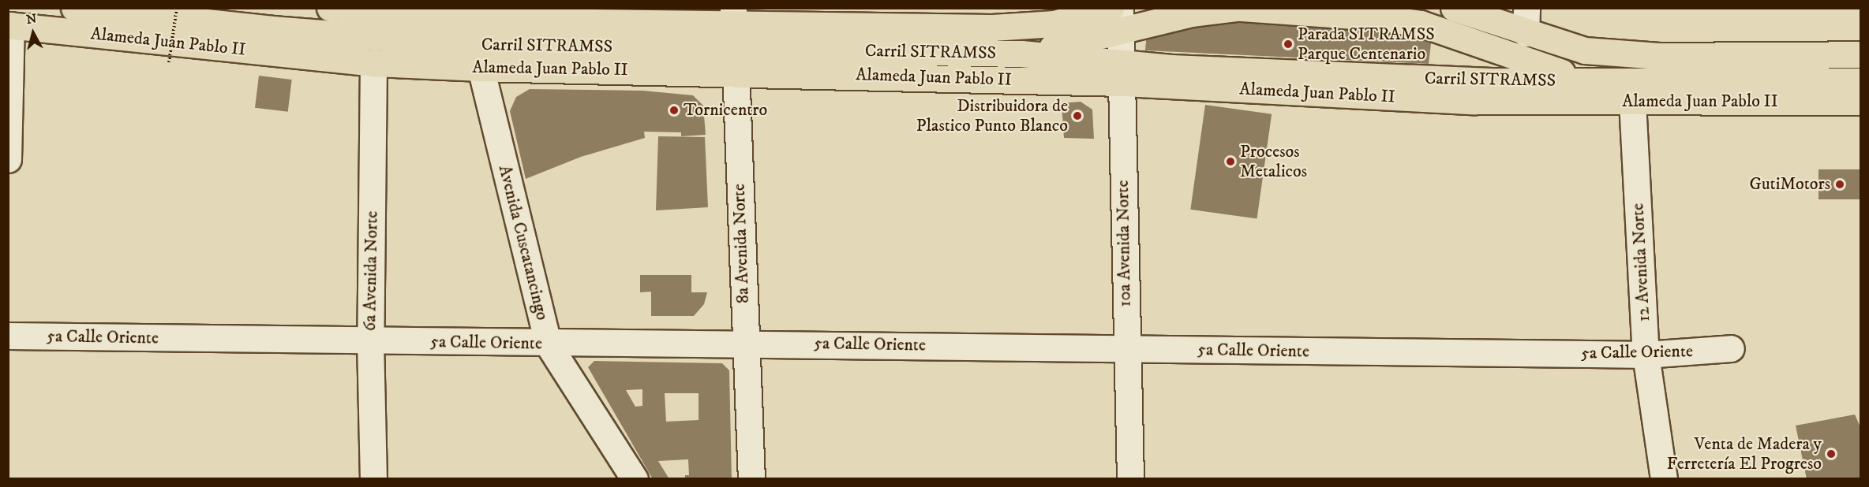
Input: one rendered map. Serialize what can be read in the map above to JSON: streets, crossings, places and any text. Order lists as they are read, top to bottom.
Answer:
{
  "streets": {
    "main road": ["Alameda Juan Pablo II", "Carril SITRAMSS"],
    "street": [
      "Avenida Cuscatancingo",
      "8a Avenida Norte",
      "10a Avenida Norte",
      "12 Avenida Norte",
      "6a Avenida Norte",
      "5a Calle Oriente"
    ]
  },
  "crossings": [
    ["Alameda Juan Pablo II", "Carril SITRAMSS"],
    ["Alameda Juan Pablo II", "Avenida Cuscatancingo"],
    ["Alameda Juan Pablo II", "8a Avenida Norte"],
    ["Alameda Juan Pablo II", "10a Avenida Norte"],
    ["Alameda Juan Pablo II", "12 Avenida Norte"],
    ["Alameda Juan Pablo II", "6a Avenida Norte"],
    ["Carril SITRAMSS", "8a Avenida Norte"],
    ["Carril SITRAMSS", "10a Avenida Norte"],
    ["Avenida Cuscatancingo", "5a Calle Oriente"],
    ["8a Avenida Norte", "5a Calle Oriente"],
    ["10a Avenida Norte", "5a Calle Oriente"],
    ["12 Avenida Norte", "5a Calle Oriente"],
    ["6a Avenida Norte", "5a Calle Oriente"]
  ],
  "places": [
    "Parada SITRAMSS Parque Centenario",
    "Tornicentro",
    "Distribuidora de Plastico Punto Blanco",
    "Procesos Metalicos",
    "GutiMotors",
    "Venta de Madera y Ferretería El Progreso"
  ],
  "north": "top"
}
